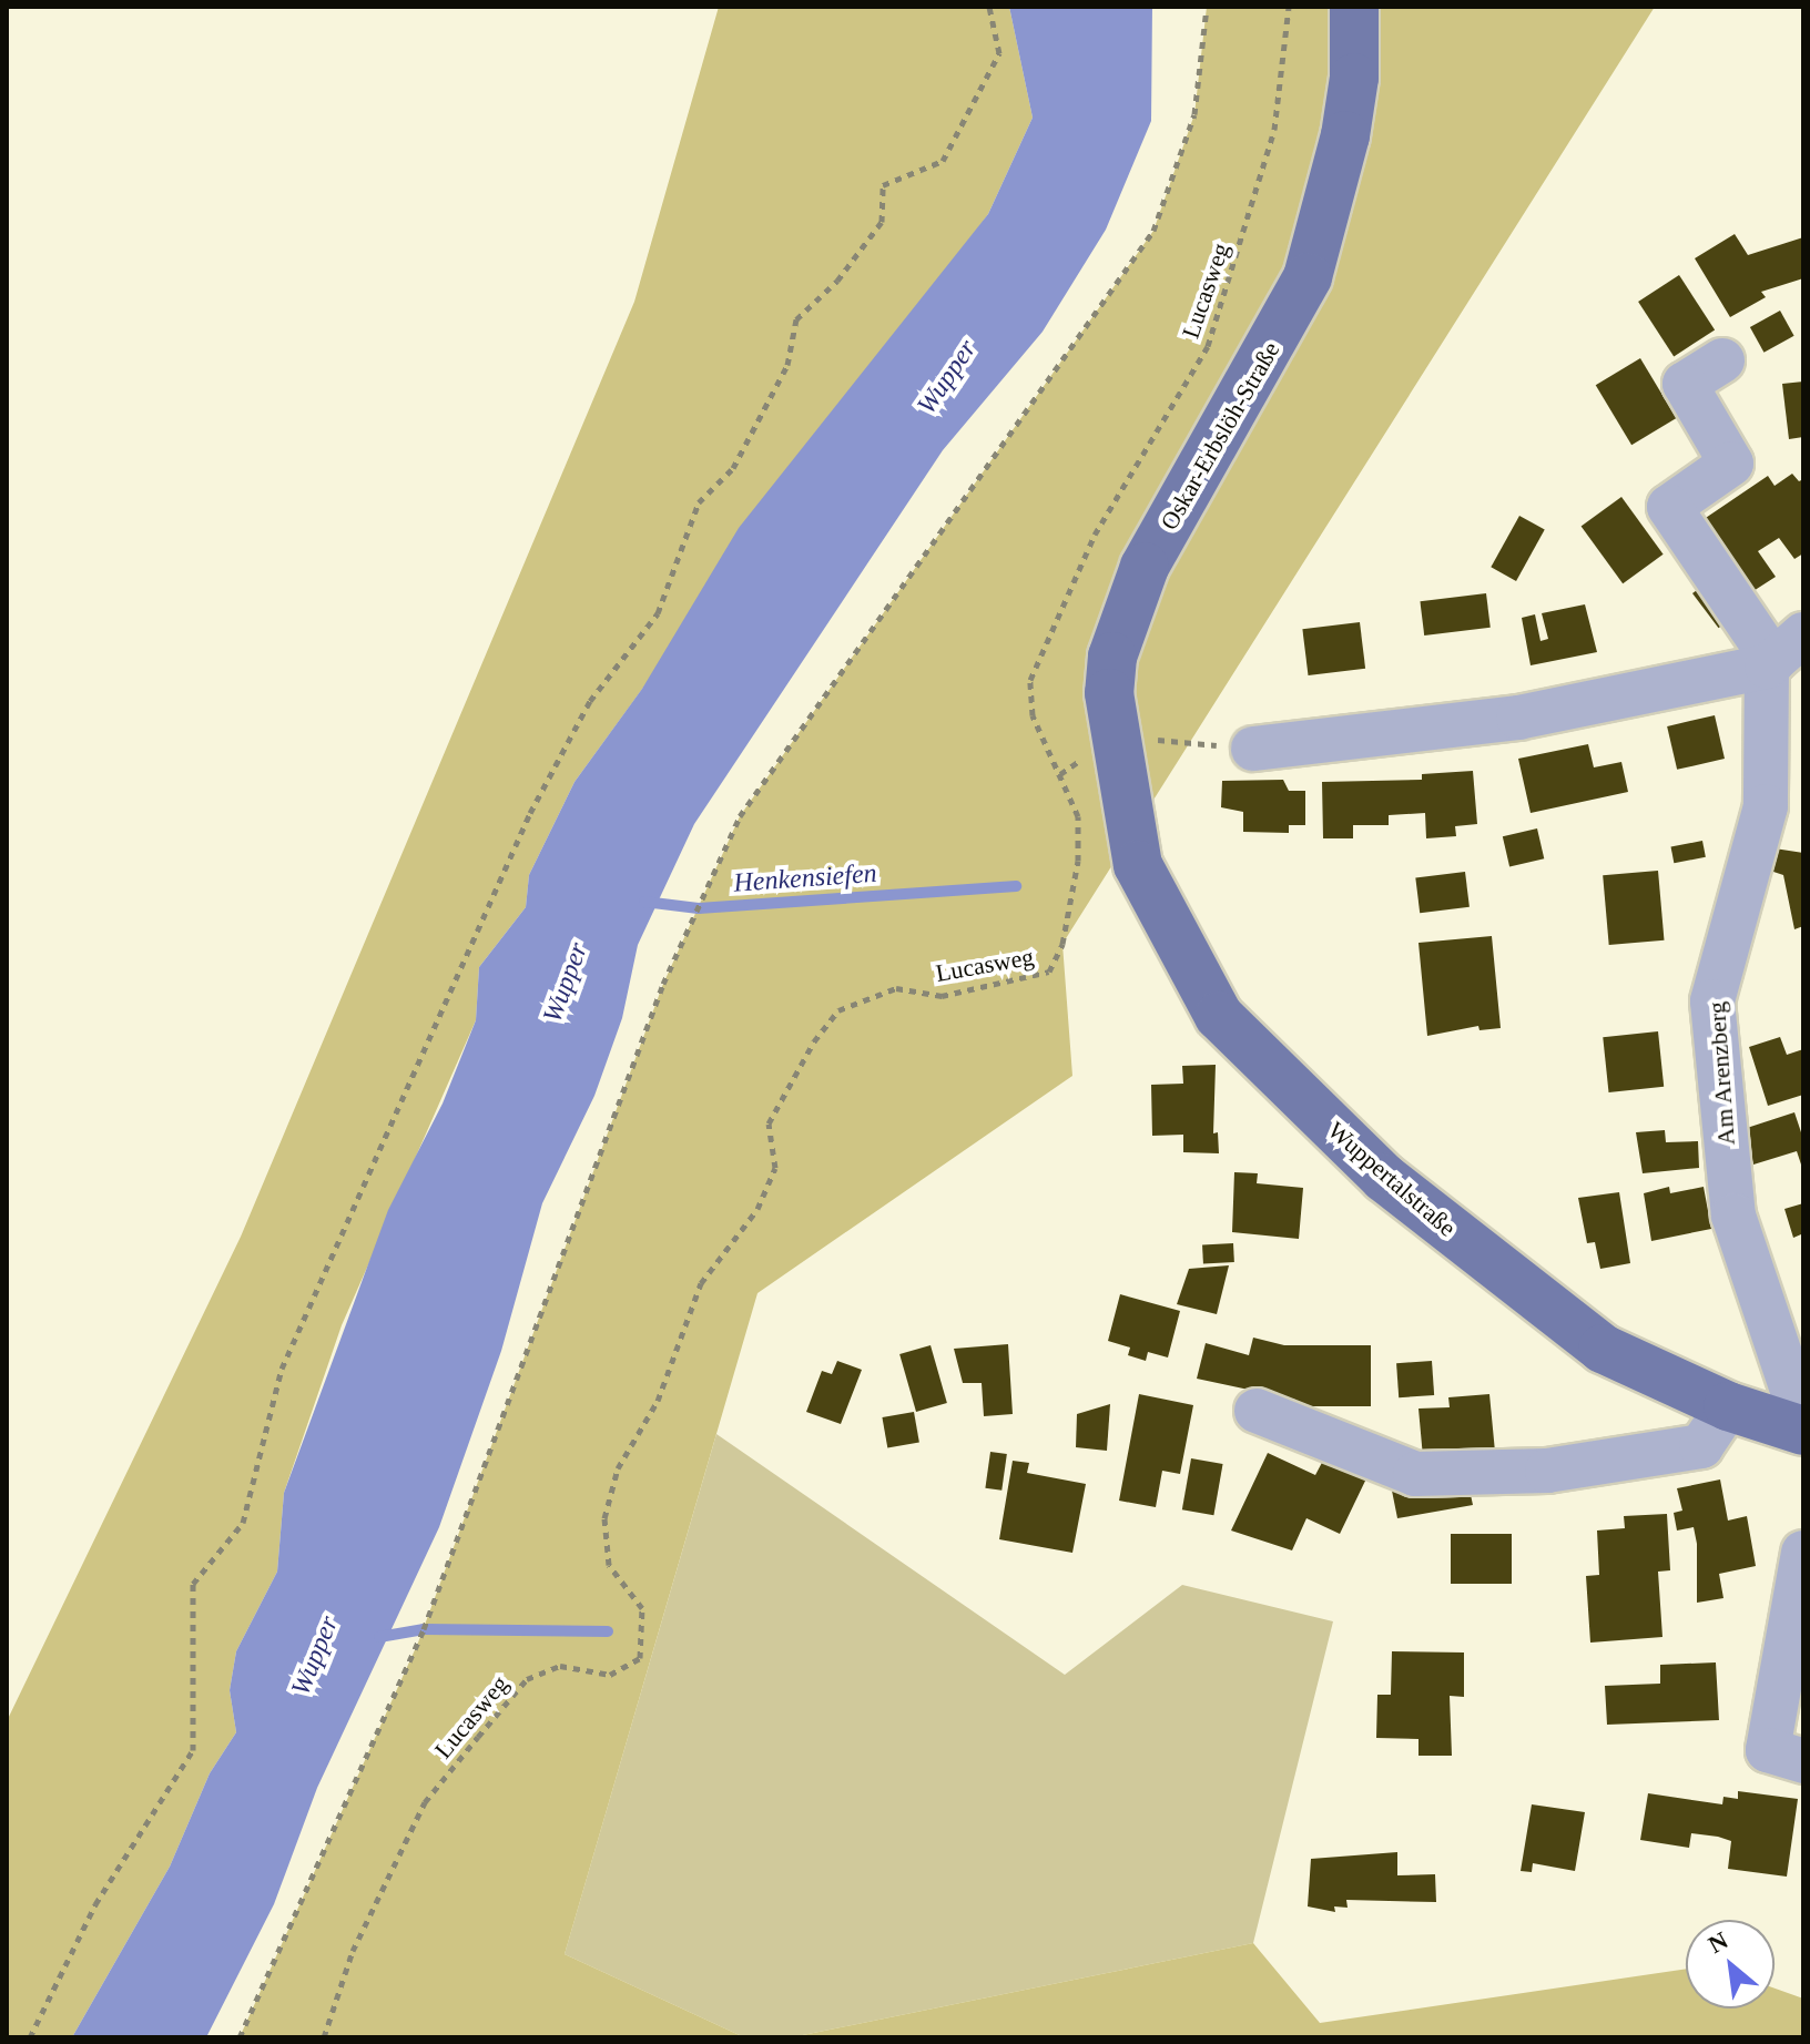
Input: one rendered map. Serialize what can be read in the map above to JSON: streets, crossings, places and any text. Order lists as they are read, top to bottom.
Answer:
{
  "streets": {
    "main road": ["Oskar-Erbslöh-Straße", "Wuppertalstraße"],
    "street": ["Am Arenzberg"],
    "path": ["Lucasweg"]
  },
  "crossings": [
    ["Oskar-Erbslöh-Straße", "Wuppertalstraße"]
  ],
  "water": ["Wupper", "Henkensiefen"],
  "north": "top left"
}
